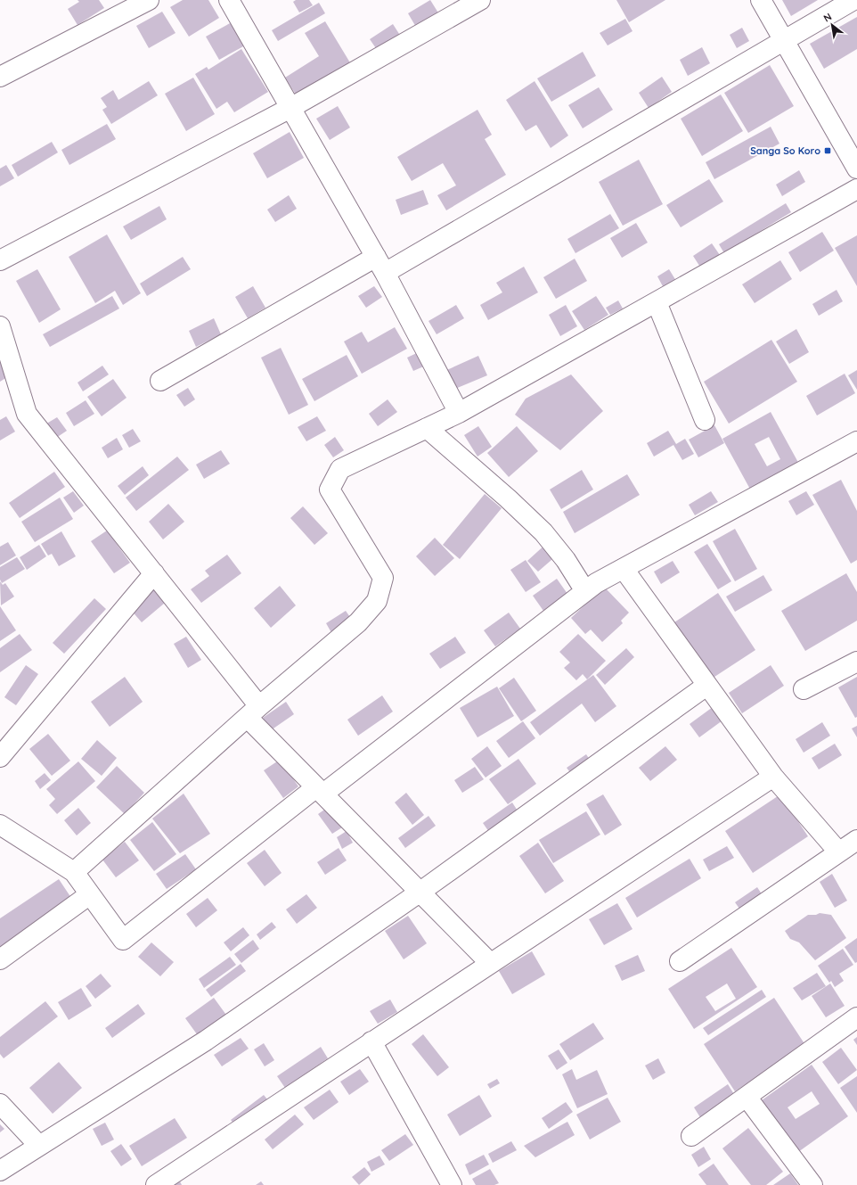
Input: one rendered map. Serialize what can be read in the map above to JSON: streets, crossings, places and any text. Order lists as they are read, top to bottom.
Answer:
{
  "places": {
    "transit": ["Sanga So Koro"]
  },
  "north": "top left"
}
